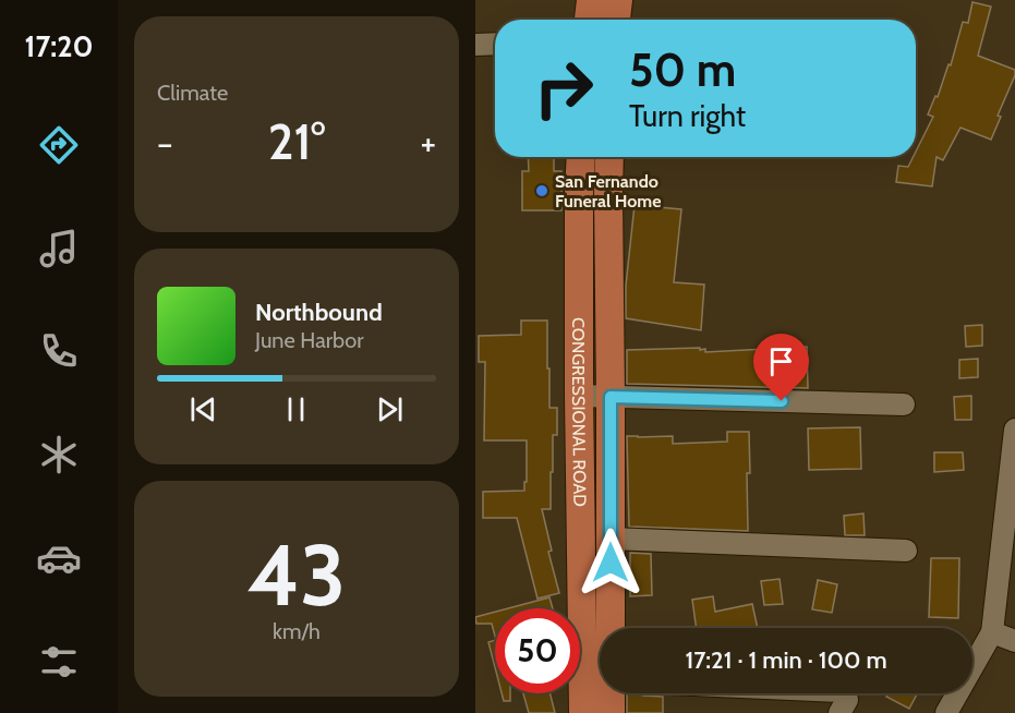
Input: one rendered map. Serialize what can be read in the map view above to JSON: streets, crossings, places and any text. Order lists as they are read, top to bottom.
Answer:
{
  "streets": {
    "main road": ["CONGRESSIONAL ROAD"]
  },
  "places": ["San Fernando Funeral Home"],
  "page": {
    "tabs": "17:20",
    "tile": [
      "Climate",
      ["43", "km/h"]
    ],
    "turn": ["50 m", "Turn right"],
    "heat": ["−", "21°", "+"],
    "song": ["Northbound", "June Harbor"],
    "limit": "50",
    "trip": "17:21 · 1 min · 100 m"
  }
}
